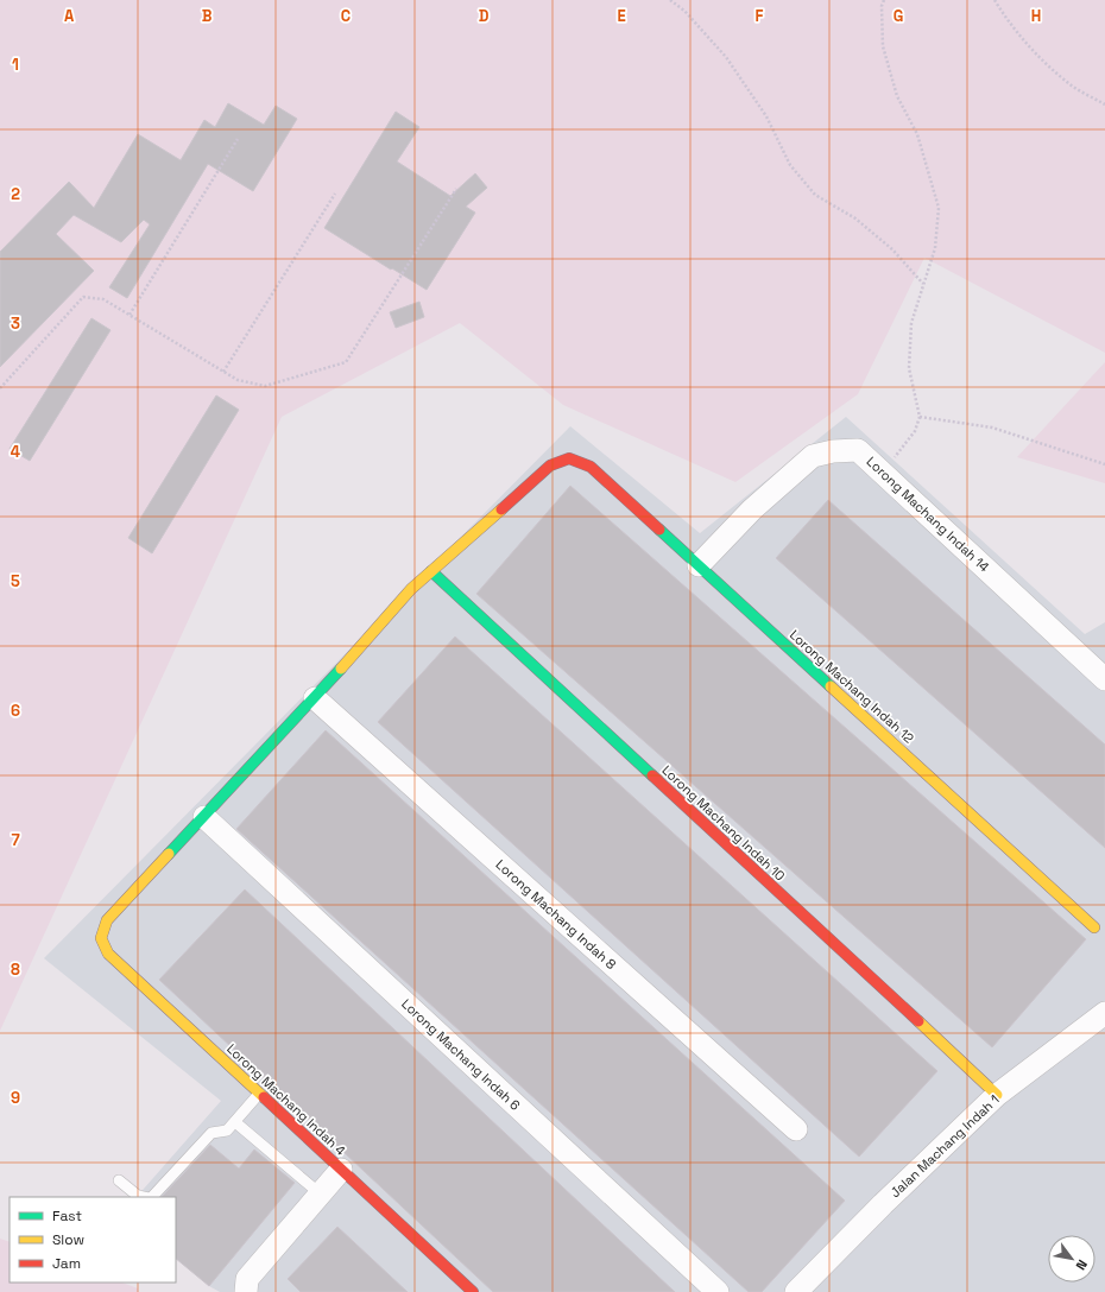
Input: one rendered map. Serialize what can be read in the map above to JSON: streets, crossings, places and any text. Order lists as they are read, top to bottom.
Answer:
{
  "streets": {
    "street": [
      "Lorong Machang Indah 14",
      "Lorong Machang Indah 12",
      "Lorong Machang Indah 10",
      "Lorong Machang Indah 8",
      "Lorong Machang Indah 6",
      "Lorong Machang Indah 4",
      "Jalan Machang Indah 1"
    ]
  },
  "crossings": [
    ["Lorong Machang Indah 14", "Lorong Machang Indah 12"],
    ["Lorong Machang Indah 12", "Lorong Machang Indah 10"],
    ["Lorong Machang Indah 10", "Jalan Machang Indah 1"],
    ["Lorong Machang Indah 6", "Lorong Machang Indah 4"]
  ],
  "legend": ["Fast", "Slow", "Jam"],
  "north": "bottom right",
  "grid": {
    "columns": [
      "A",
      "B",
      "C",
      "D",
      "E",
      "F",
      "G",
      "H"
    ],
    "rows": [
      "1",
      "2",
      "3",
      "4",
      "5",
      "6",
      "7",
      "8",
      "9"
    ]
  }
}
